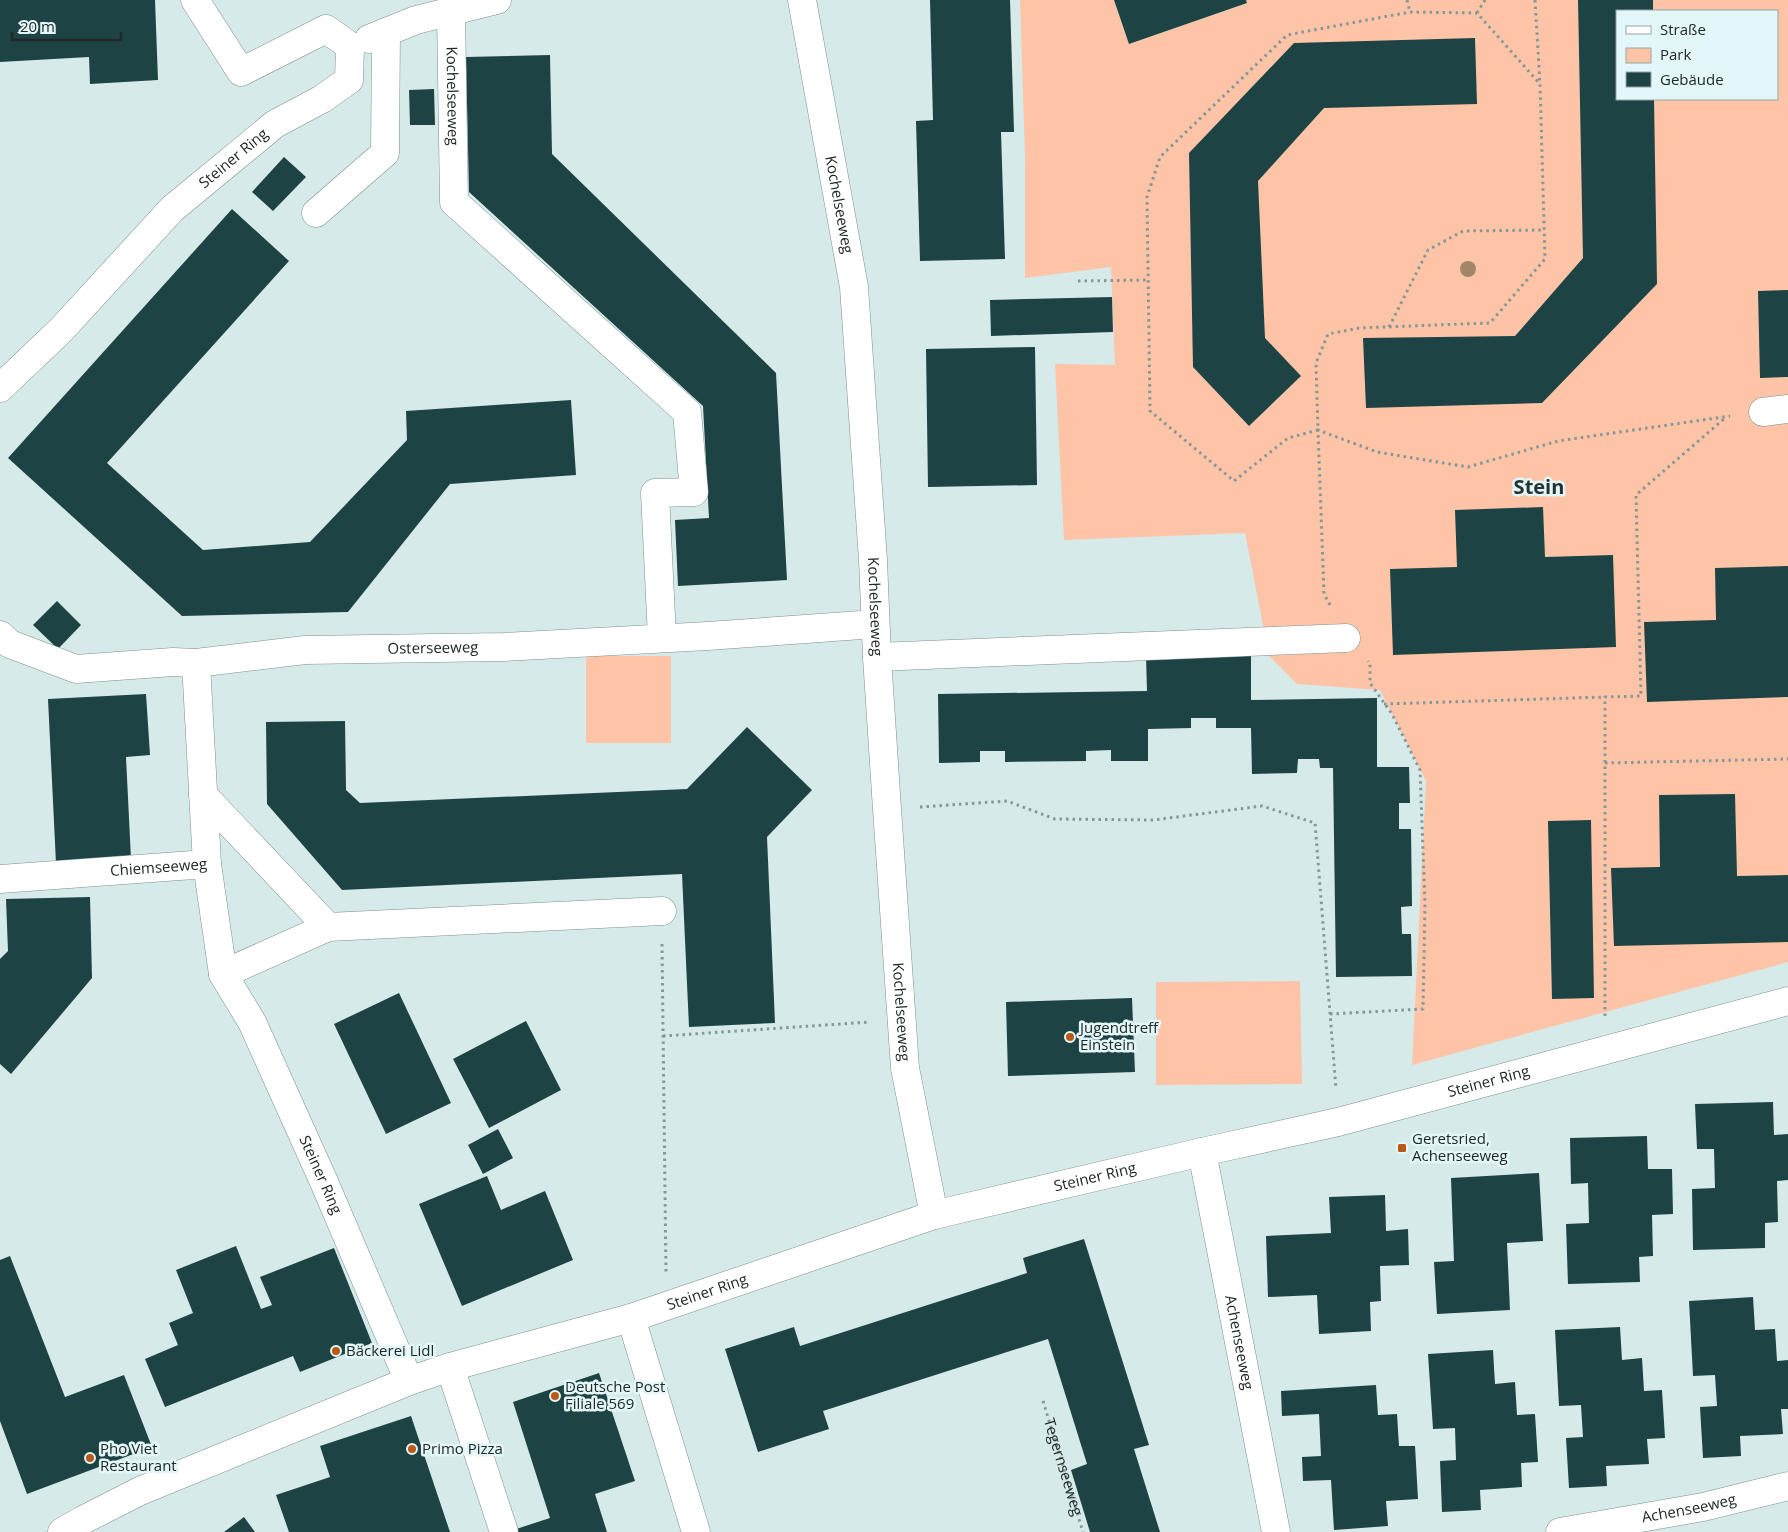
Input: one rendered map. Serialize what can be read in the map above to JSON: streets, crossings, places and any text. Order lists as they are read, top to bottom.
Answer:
{
  "streets": {
    "street": [
      "Kochelseeweg",
      "Steiner Ring",
      "Osterseeweg",
      "Chiemseeweg",
      "Achenseeweg"
    ],
    "path": ["Tegernseeweg"]
  },
  "crossings": [
    ["Kochelseeweg", "Steiner Ring"],
    ["Kochelseeweg", "Osterseeweg"],
    ["Steiner Ring", "Chiemseeweg"],
    ["Steiner Ring", "Achenseeweg"]
  ],
  "districts": ["Stein"],
  "places": {
    "other": [
      "Jugendtreff Einstein",
      "Bäckerei Lidl",
      "Deutsche Post Filiale 569",
      "Primo Pizza",
      "Pho Viet Restaurant"
    ],
    "transit": ["Geretsried, Achenseeweg"]
  },
  "legend": ["Straße", "Park", "Gebäude"],
  "scale_bar": "20 m"
}
